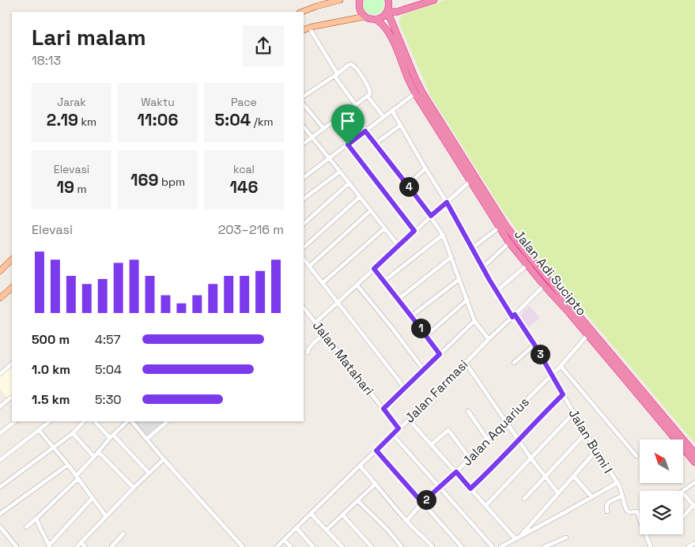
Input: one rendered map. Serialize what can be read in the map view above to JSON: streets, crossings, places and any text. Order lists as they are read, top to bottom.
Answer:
{
  "streets": {
    "highway": ["Jalan Adi Sucipto"],
    "street": [
      "Jalan Matahari",
      "Jalan Farmasi",
      "Jalan Aquarius",
      "Jalan Bumi I"
    ]
  },
  "crossings": [
    ["Jalan Adi Sucipto", "Jalan Farmasi"],
    ["Jalan Adi Sucipto", "Jalan Aquarius"],
    ["Jalan Matahari", "Jalan Farmasi"],
    ["Jalan Farmasi", "Jalan Bumi I"],
    ["Jalan Aquarius", "Jalan Bumi I"]
  ],
  "north": "top left",
  "page": {
    "heading": ["Lari malam", "18:13"],
    "stats": [
      ["Jarak", "2.19 km"],
      ["Waktu", "11:06"],
      ["Pace", "5:04 /km"],
      ["Elevasi", "19 m"],
      ["169 bpm"],
      ["kcal", "146"]
    ],
    "pins": [
      "4",
      "1",
      "3",
      "2"
    ],
    "chart": ["Elevasi", "203–216 m"],
    "list": [
      {
        "name": "500 m",
        "note": "4:57"
      },
      {
        "name": "1.0 km",
        "note": "5:04"
      },
      {
        "name": "1.5 km",
        "note": "5:30"
      }
    ]
  }
}
